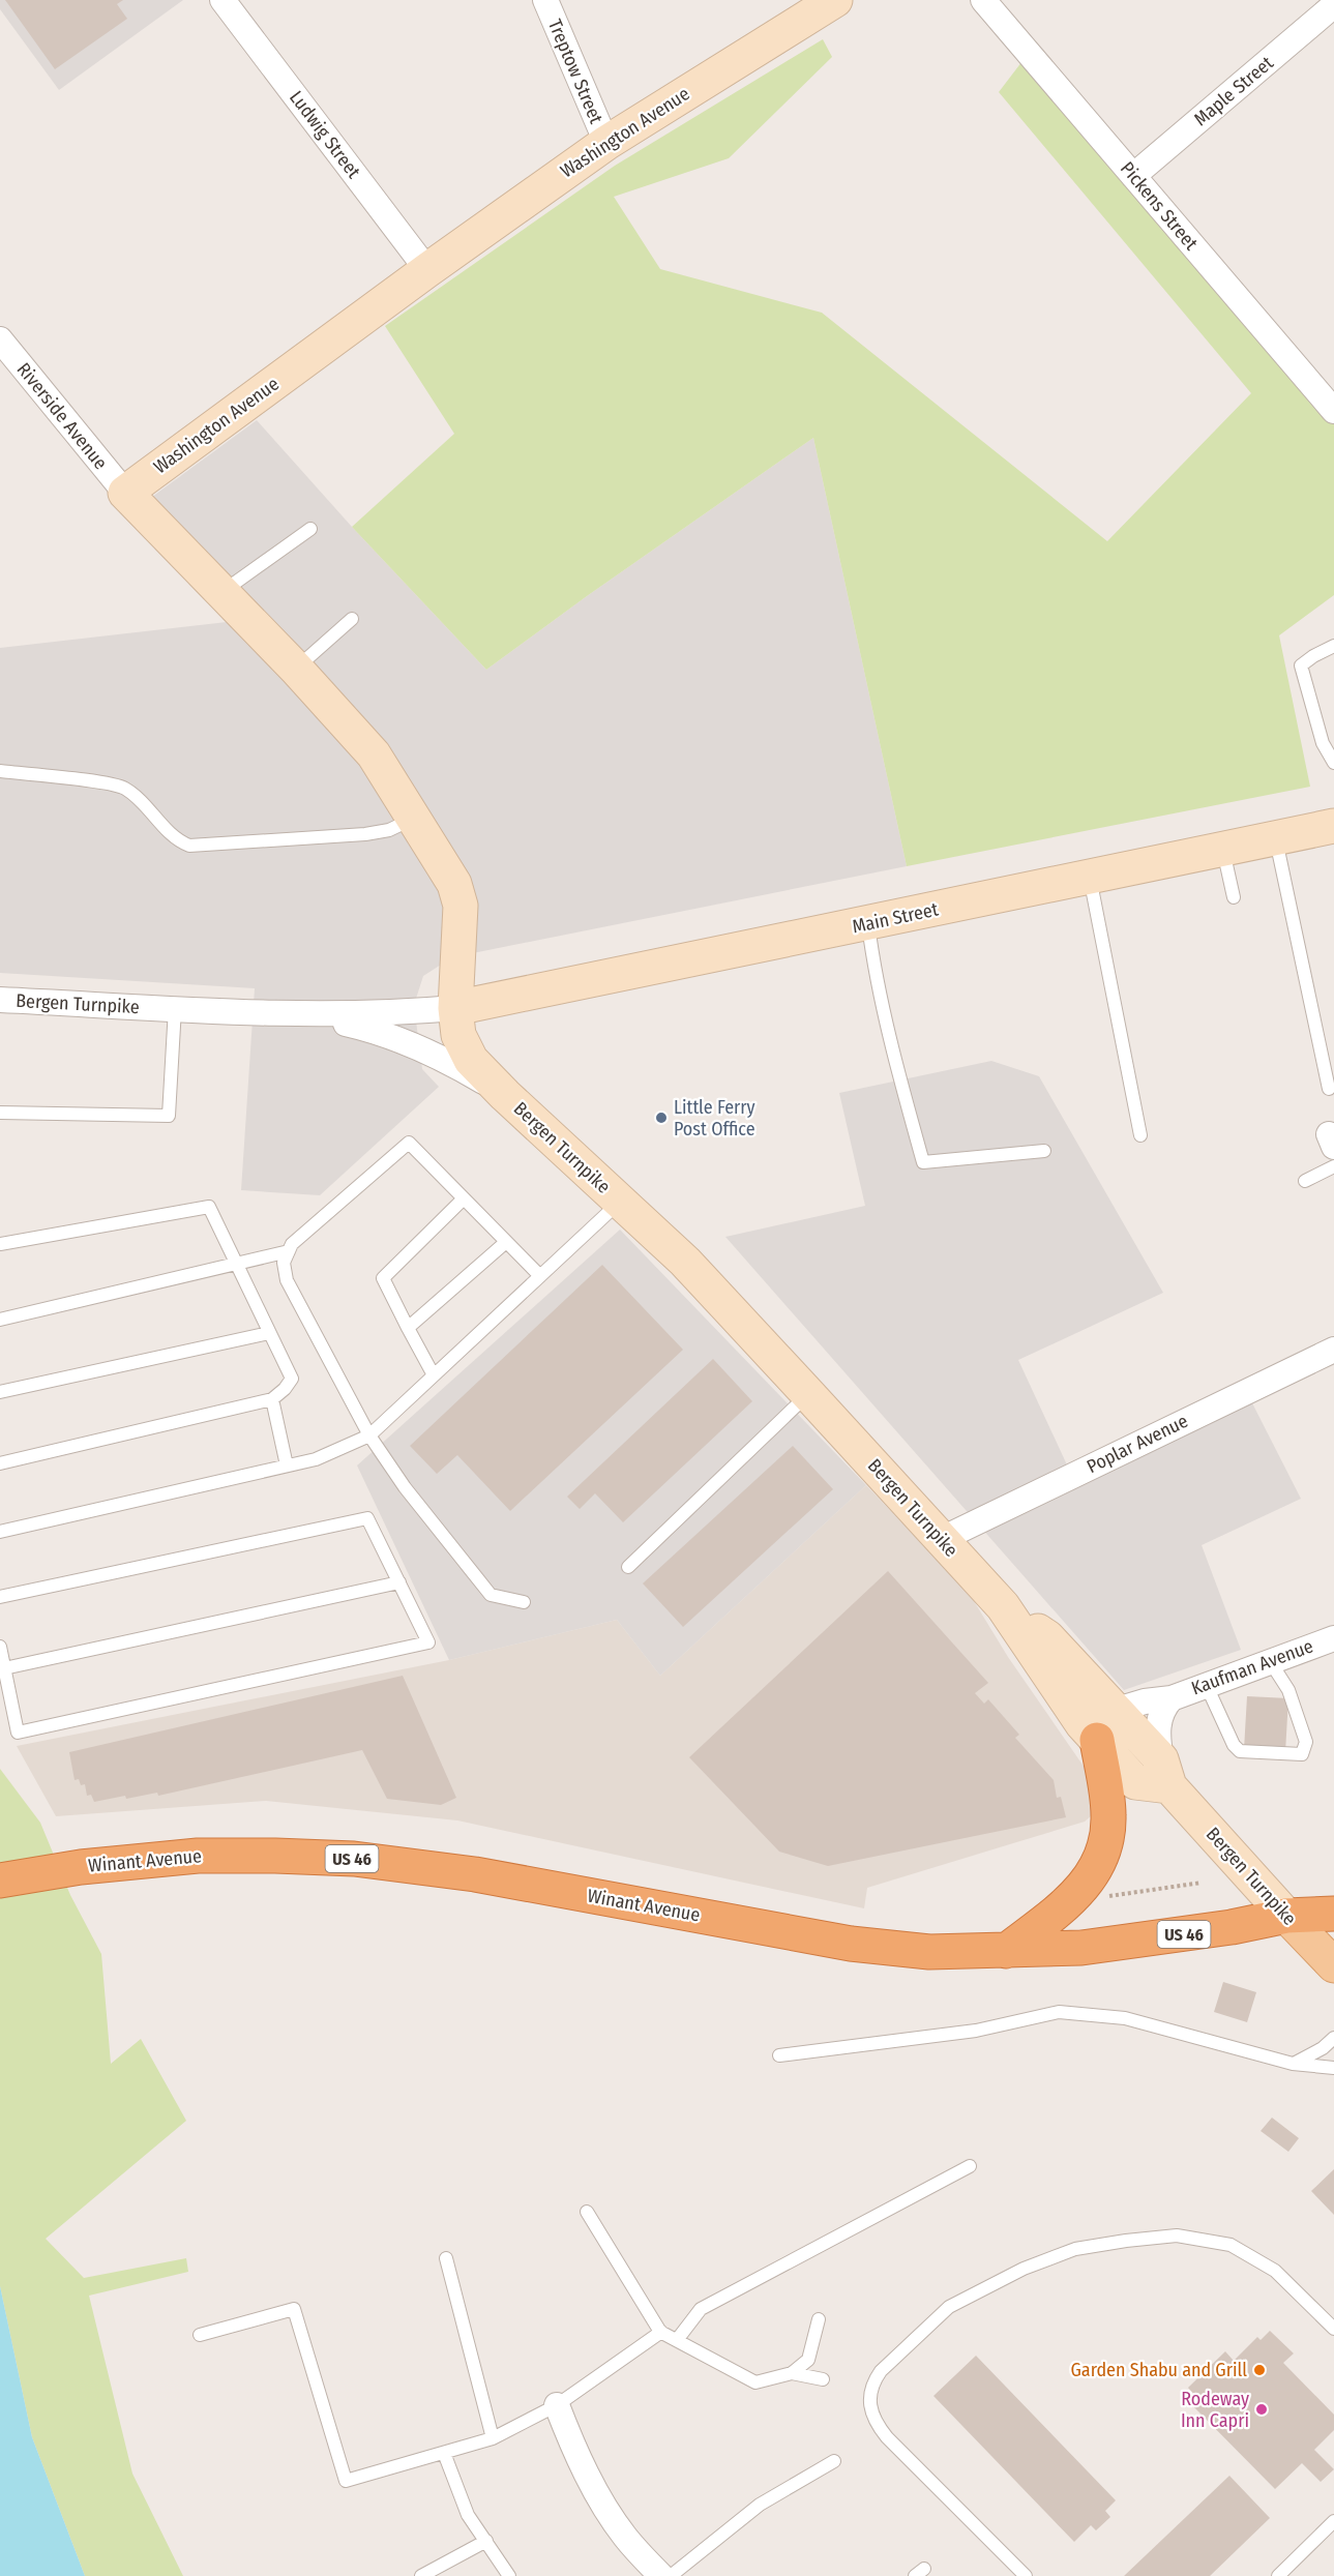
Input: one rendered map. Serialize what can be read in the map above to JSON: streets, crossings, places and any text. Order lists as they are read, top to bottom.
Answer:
{
  "streets": {
    "highway": ["US 46", "Winant Avenue"],
    "main road": ["Bergen Turnpike"],
    "street": [
      "Treptow Street",
      "Maple Street",
      "Washington Avenue",
      "Ludwig Street",
      "Pickens Street",
      "Riverside Avenue",
      "Main Street",
      "Poplar Avenue",
      "Kaufman Avenue"
    ]
  },
  "crossings": [
    ["Treptow Street", "Washington Avenue"],
    ["Maple Street", "Pickens Street"],
    ["Washington Avenue", "Ludwig Street"],
    ["Washington Avenue", "Riverside Avenue"],
    ["Main Street", "Bergen Turnpike"],
    ["Bergen Turnpike", "Poplar Avenue"],
    ["Bergen Turnpike", "Kaufman Avenue"],
    ["Bergen Turnpike", "US 46"],
    ["Bergen Turnpike", "Winant Avenue"],
    ["US 46", "Winant Avenue"]
  ],
  "places": ["Little Ferry Post Office", "Garden Shabu and Grill", "Rodeway Inn Capri"]
}
